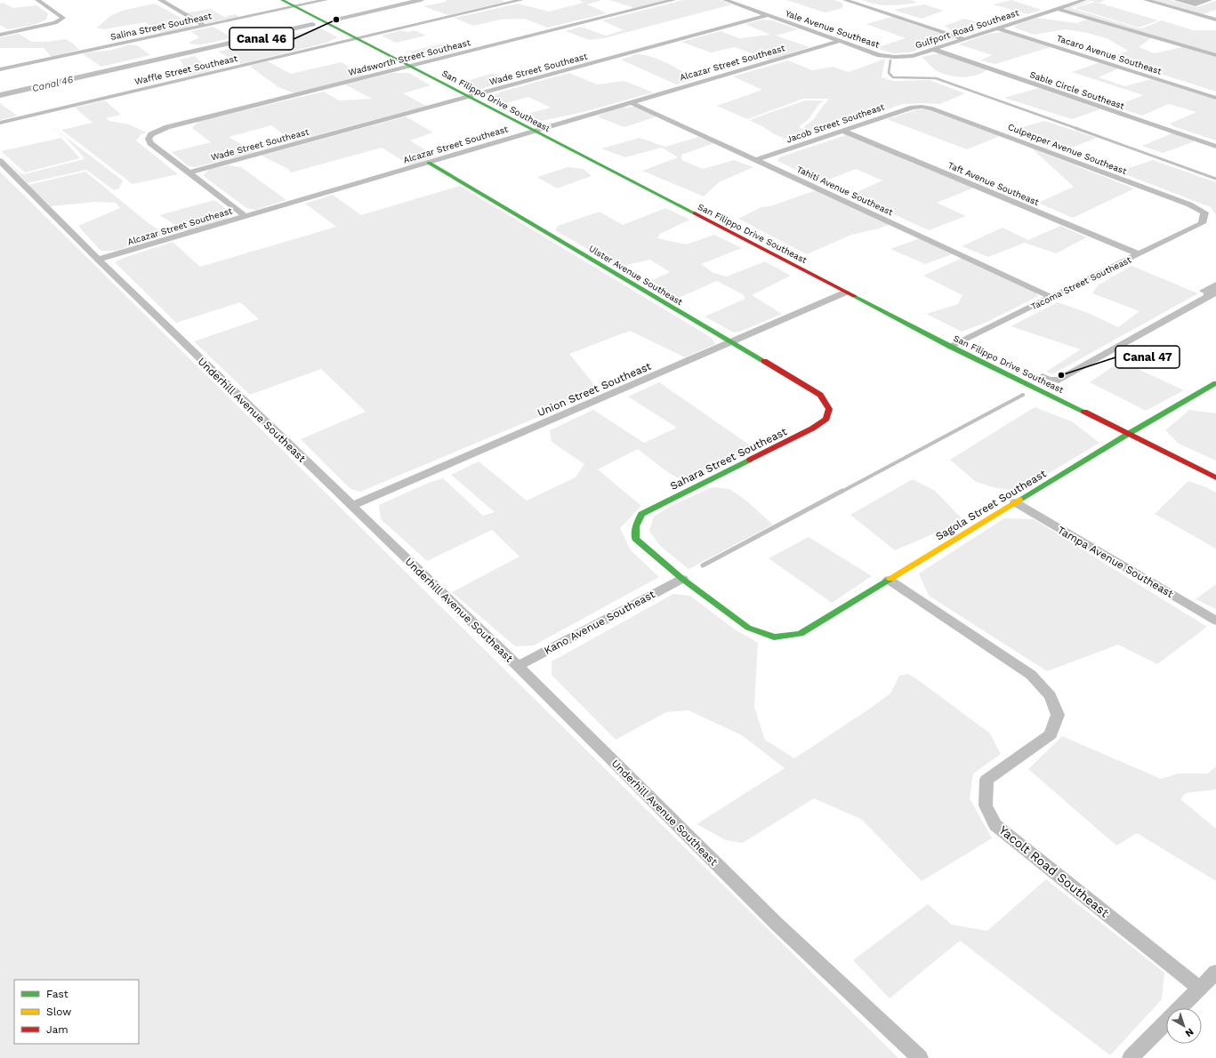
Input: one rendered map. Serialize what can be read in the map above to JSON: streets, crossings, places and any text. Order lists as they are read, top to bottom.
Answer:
{
  "streets": {
    "street": [
      "Salina Street Southeast",
      "Yale Avenue Southeast",
      "Gulfport Road Southeast",
      "Tacaro Avenue Southeast",
      "Wadsworth Street Southeast",
      "Alcazar Street Southeast",
      "Wade Street Southeast",
      "Waffle Street Southeast",
      "Sable Circle Southeast",
      "San Filippo Drive Southeast",
      "Jacob Street Southeast",
      "Culpepper Avenue Southeast",
      "Taft Avenue Southeast",
      "Tahiti Avenue Southeast",
      "Ulster Avenue Southeast",
      "Tacoma Street Southeast",
      "Union Street Southeast",
      "Underhill Avenue Southeast",
      "Sahara Street Southeast",
      "Sagola Street Southeast",
      "Tampa Avenue Southeast",
      "Kano Avenue Southeast",
      "Yacolt Road Southeast"
    ]
  },
  "crossings": [
    ["Salina Street Southeast", "San Filippo Drive Southeast"],
    ["Yale Avenue Southeast", "Gulfport Road Southeast"],
    ["Yale Avenue Southeast", "Alcazar Street Southeast"],
    ["Yale Avenue Southeast", "Wade Street Southeast"],
    ["Gulfport Road Southeast", "Tacaro Avenue Southeast"],
    ["Gulfport Road Southeast", "Sable Circle Southeast"],
    ["Wadsworth Street Southeast", "Wade Street Southeast"],
    ["Wadsworth Street Southeast", "San Filippo Drive Southeast"],
    ["Alcazar Street Southeast", "San Filippo Drive Southeast"],
    ["Alcazar Street Southeast", "Tahiti Avenue Southeast"],
    ["Alcazar Street Southeast", "Ulster Avenue Southeast"],
    ["Alcazar Street Southeast", "Underhill Avenue Southeast"],
    ["Wade Street Southeast", "San Filippo Drive Southeast"],
    ["Waffle Street Southeast", "San Filippo Drive Southeast"],
    ["San Filippo Drive Southeast", "Tacoma Street Southeast"],
    ["San Filippo Drive Southeast", "Union Street Southeast"],
    ["San Filippo Drive Southeast", "Sagola Street Southeast"],
    ["Jacob Street Southeast", "Culpepper Avenue Southeast"],
    ["Jacob Street Southeast", "Taft Avenue Southeast"],
    ["Jacob Street Southeast", "Tahiti Avenue Southeast"],
    ["Culpepper Avenue Southeast", "Tacoma Street Southeast"],
    ["Taft Avenue Southeast", "Tacoma Street Southeast"],
    ["Tahiti Avenue Southeast", "Tacoma Street Southeast"],
    ["Ulster Avenue Southeast", "Union Street Southeast"],
    ["Ulster Avenue Southeast", "Sahara Street Southeast"],
    ["Union Street Southeast", "Underhill Avenue Southeast"],
    ["Underhill Avenue Southeast", "Kano Avenue Southeast"],
    ["Sahara Street Southeast", "Sagola Street Southeast"],
    ["Sahara Street Southeast", "Kano Avenue Southeast"],
    ["Sagola Street Southeast", "Tampa Avenue Southeast"],
    ["Sagola Street Southeast", "Kano Avenue Southeast"],
    ["Sagola Street Southeast", "Yacolt Road Southeast"]
  ],
  "water": ["Canal 46"],
  "places": ["Canal 46", "Canal 47"],
  "legend": ["Fast", "Slow", "Jam"],
  "north": "bottom right"
}
